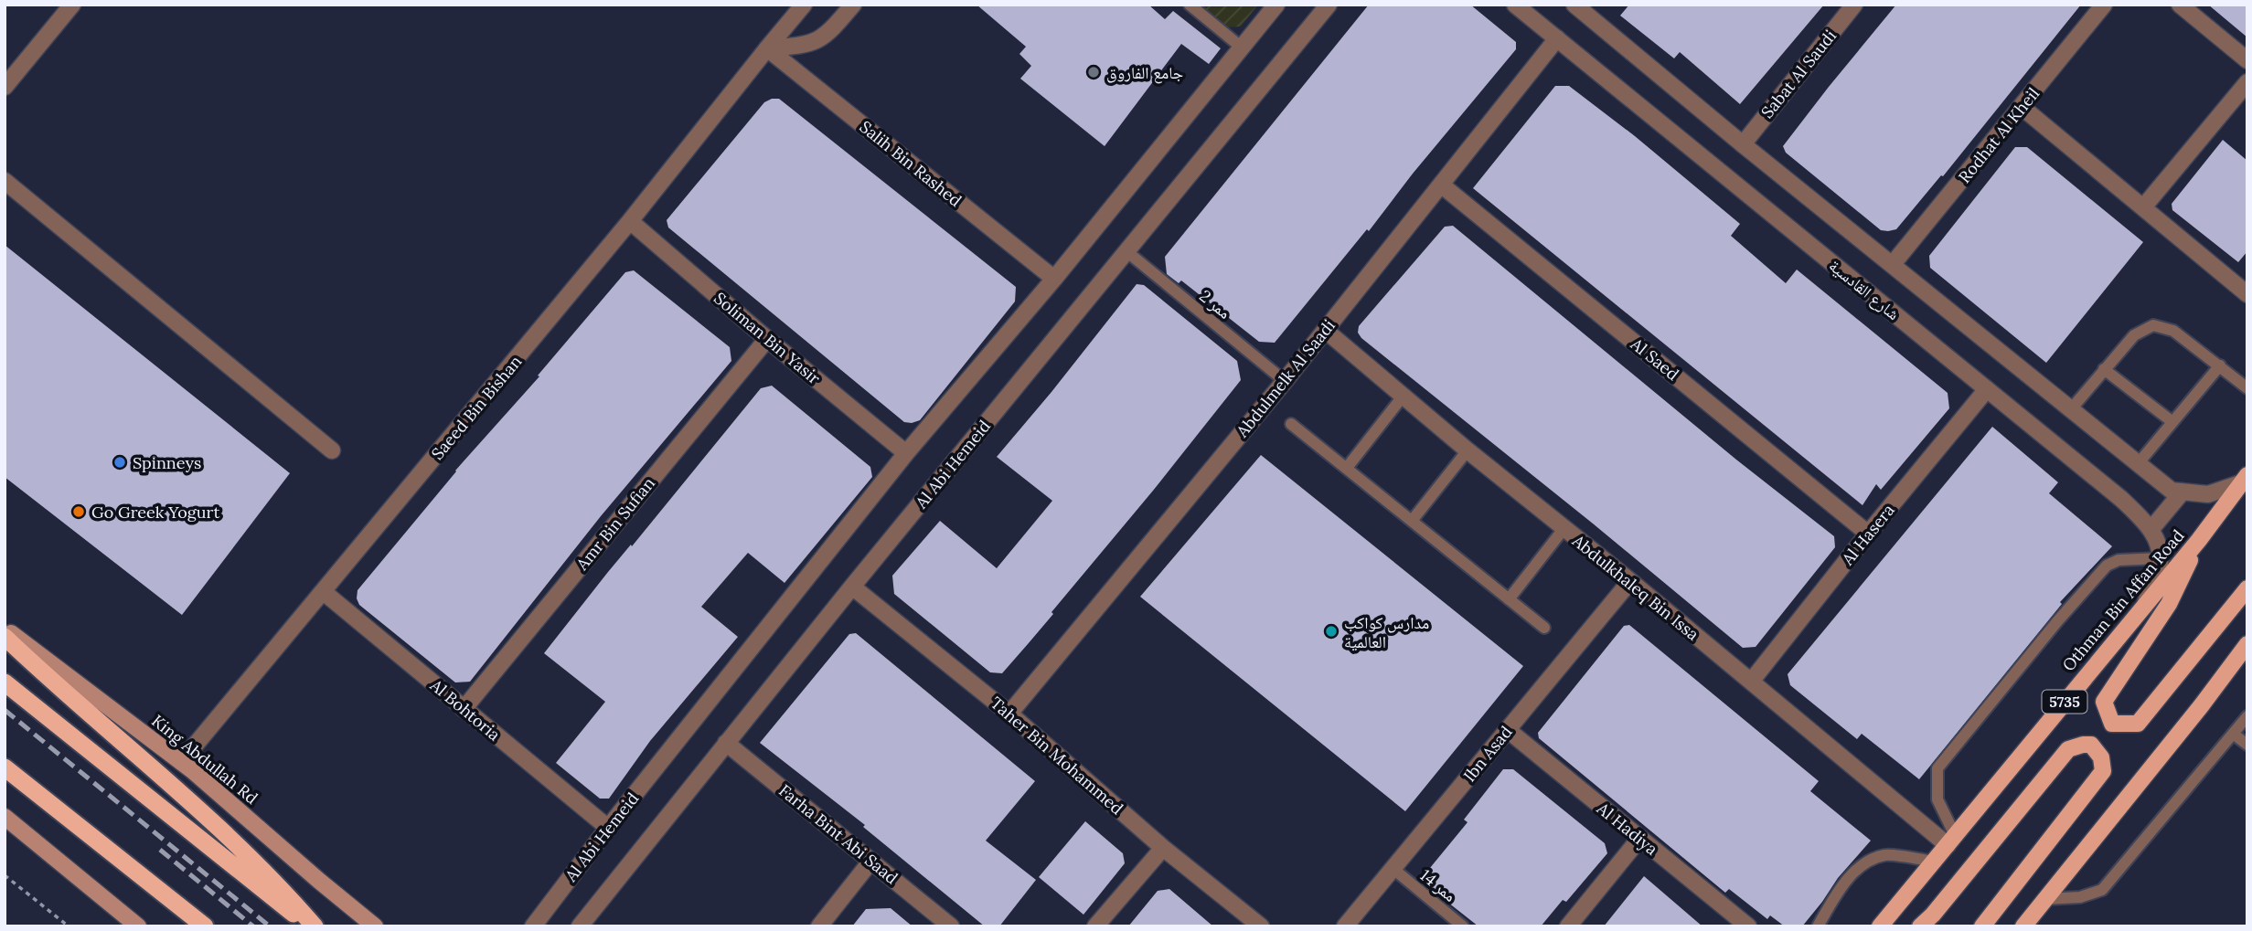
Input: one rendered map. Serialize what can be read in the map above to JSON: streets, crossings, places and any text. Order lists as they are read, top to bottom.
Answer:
{
  "streets": {
    "main road": ["Othman Bin Affan Road", "5735", "King Abdullah Rd"],
    "street": [
      "Sabat Al Saudi",
      "Rodhat Al Kheil",
      "Salih Bin Rashed",
      "شارع القادسية",
      "Soliman Bin Yasir",
      "Al Saed",
      "Abdulmelk Al Saadi",
      "Saeed Bin Bishan",
      "Al Abi Hemeid",
      "Amr Bin Sufian",
      "Al Hasera",
      "Abdulkhaleq Bin Issa",
      "Al Bohtoria",
      "Ibn Asad",
      "Taher Bin Mohammed",
      "Al Hadiya",
      "Farha Bint Abi Saad"
    ],
    "lane": ["ممر 2", "ممر 14"]
  },
  "crossings": [
    ["Salih Bin Rashed", "Saeed Bin Bishan"],
    ["Salih Bin Rashed", "Al Abi Hemeid"],
    ["شارع القادسية", "Abdulmelk Al Saadi"],
    ["شارع القادسية", "Al Hasera"],
    ["ممر 2", "Abdulmelk Al Saadi"],
    ["ممر 2", "Al Abi Hemeid"],
    ["Soliman Bin Yasir", "Saeed Bin Bishan"],
    ["Soliman Bin Yasir", "Al Abi Hemeid"],
    ["Soliman Bin Yasir", "Amr Bin Sufian"],
    ["Al Saed", "Abdulmelk Al Saadi"],
    ["Al Saed", "Al Hasera"],
    ["Abdulmelk Al Saadi", "Abdulkhaleq Bin Issa"],
    ["Abdulmelk Al Saadi", "Taher Bin Mohammed"],
    ["Saeed Bin Bishan", "Al Bohtoria"],
    ["Saeed Bin Bishan", "King Abdullah Rd"],
    ["Al Abi Hemeid", "Al Bohtoria"],
    ["Al Abi Hemeid", "Taher Bin Mohammed"],
    ["Al Abi Hemeid", "Farha Bint Abi Saad"],
    ["Amr Bin Sufian", "Al Bohtoria"],
    ["Al Hasera", "Abdulkhaleq Bin Issa"],
    ["Abdulkhaleq Bin Issa", "Othman Bin Affan Road"],
    ["Abdulkhaleq Bin Issa", "Ibn Asad"],
    ["Ibn Asad", "Al Hadiya"],
    ["Ibn Asad", "ممر 14"]
  ],
  "places": [
    "جامع الفاروق",
    "Spinneys",
    "Go Greek Yogurt",
    "مدارس كواكب العالمية"
  ]
}
